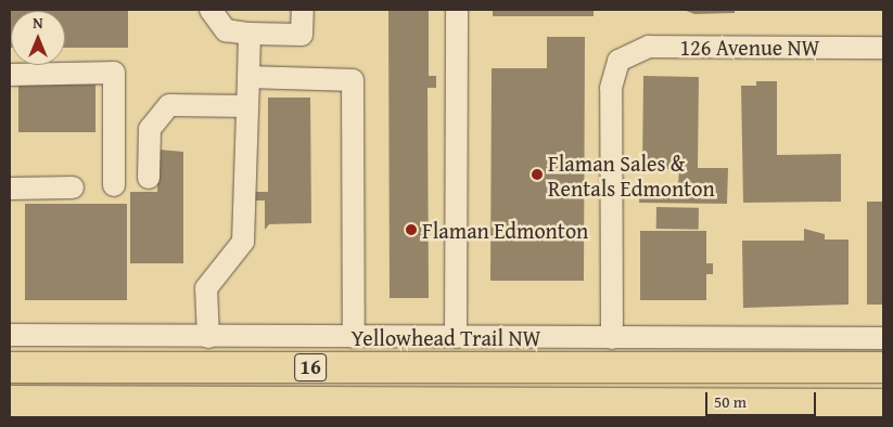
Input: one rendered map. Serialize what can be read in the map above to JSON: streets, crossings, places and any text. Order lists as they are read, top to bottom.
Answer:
{
  "streets": {
    "highway": ["Yellowhead Trail NW", "16"],
    "street": ["126 Avenue NW"]
  },
  "crossings": [
    ["126 Avenue NW", "Yellowhead Trail NW"]
  ],
  "places": ["Flaman Sales & Rentals Edmonton", "Flaman Edmonton"],
  "scale_bar": "50 m",
  "north": "top"
}
